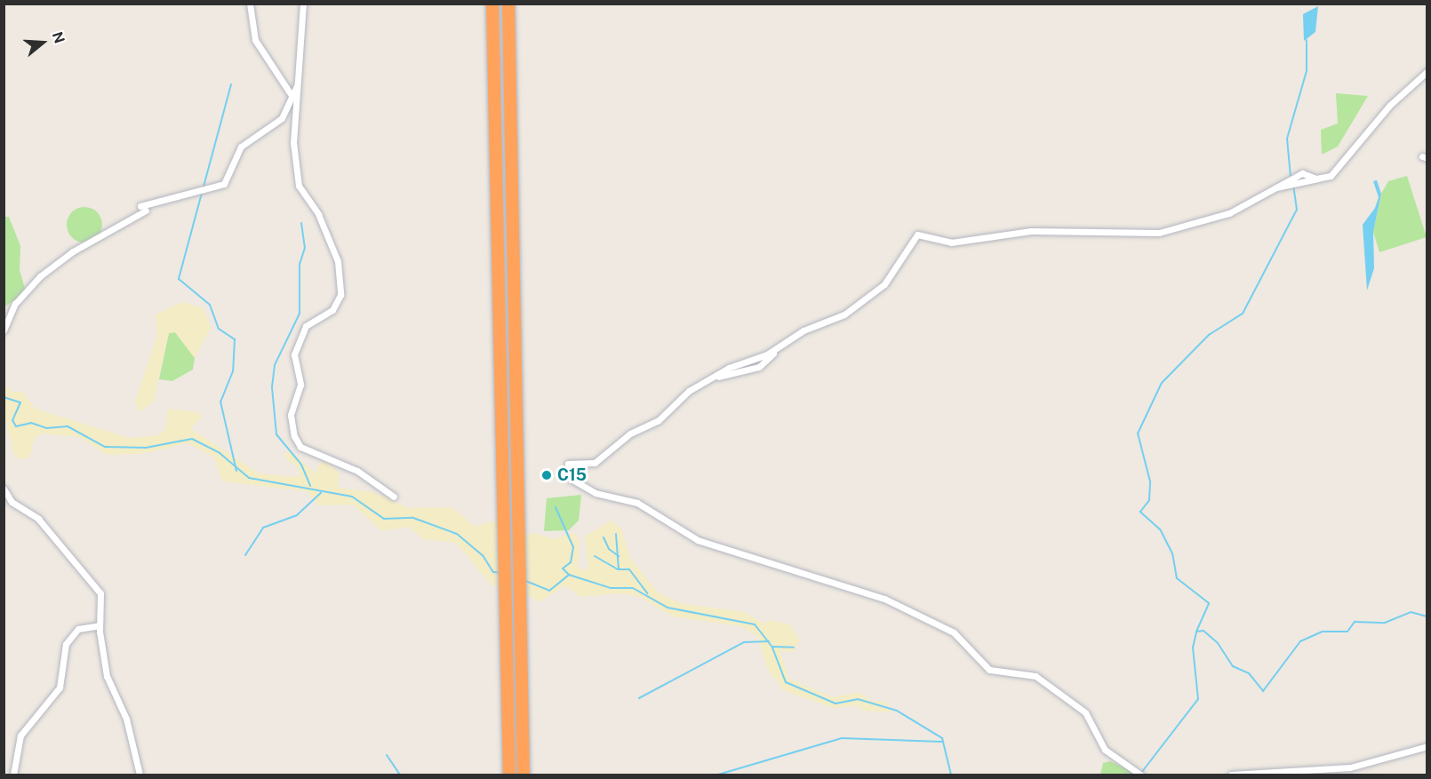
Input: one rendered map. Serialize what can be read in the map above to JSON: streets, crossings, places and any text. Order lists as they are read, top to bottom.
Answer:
{
  "places": ["C15"],
  "north": "right"
}
